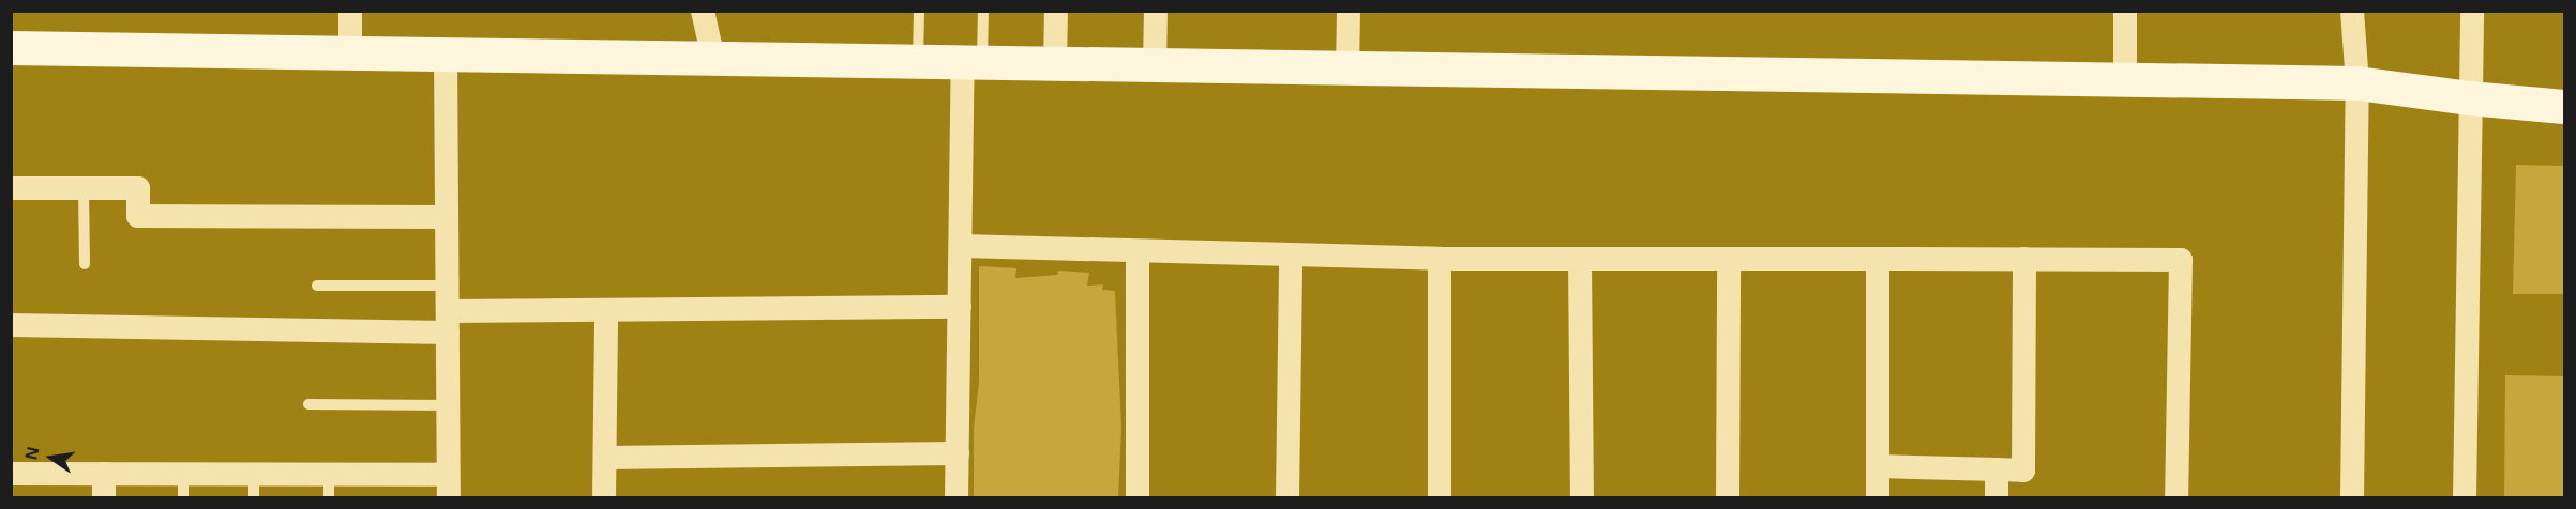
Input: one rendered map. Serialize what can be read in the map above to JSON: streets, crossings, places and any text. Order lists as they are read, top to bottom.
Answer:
{
  "north": "left"
}
